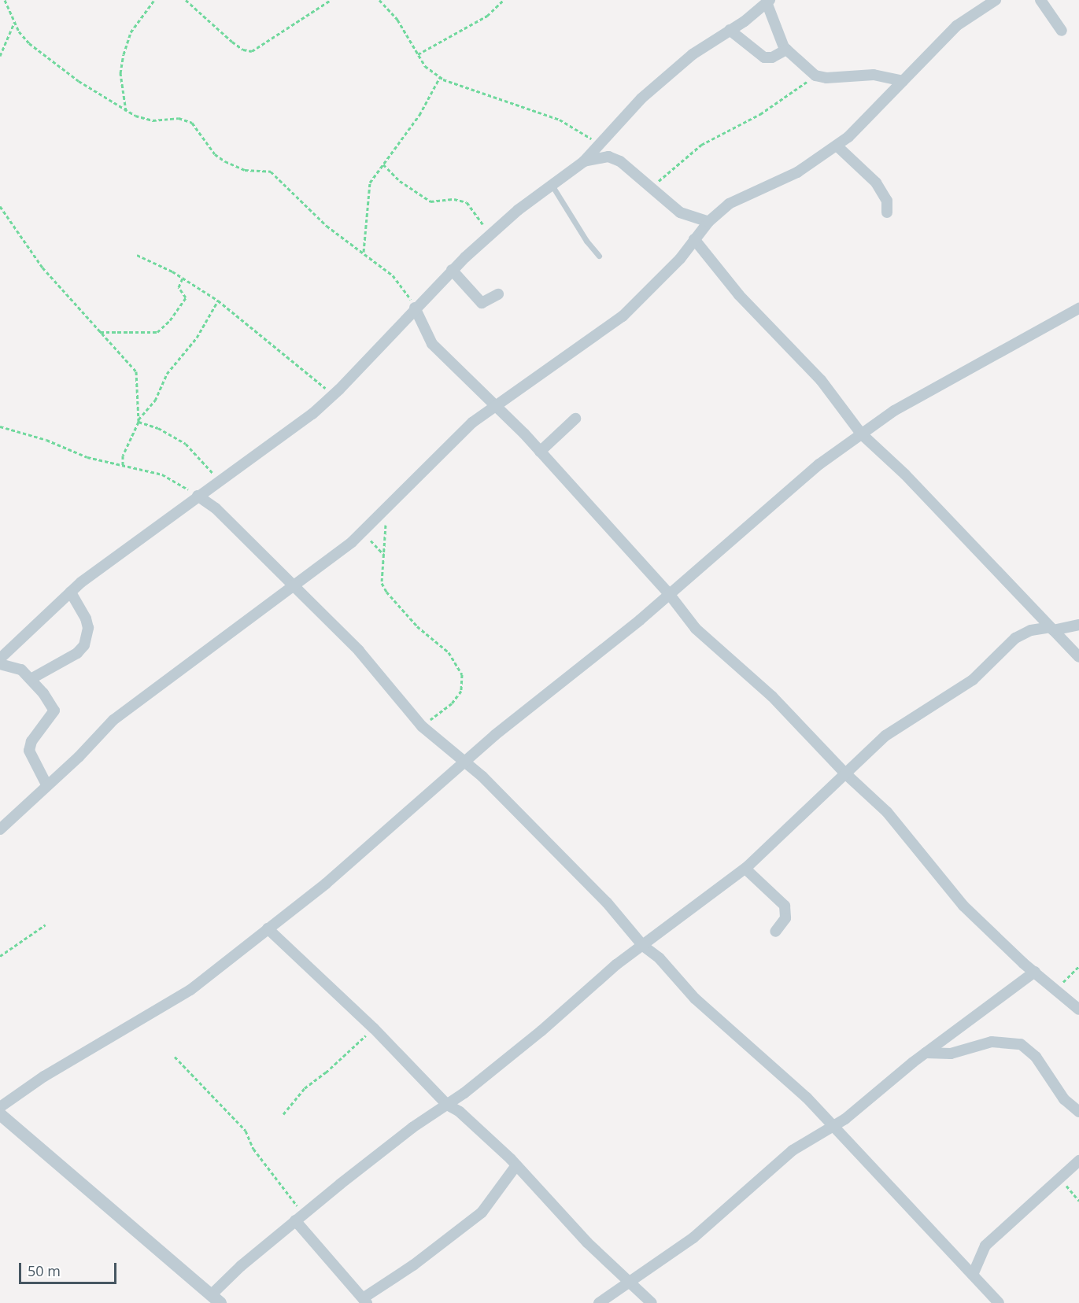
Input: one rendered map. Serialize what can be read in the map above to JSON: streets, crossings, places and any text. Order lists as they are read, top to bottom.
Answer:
{
  "scale_bar": "50 m"
}
